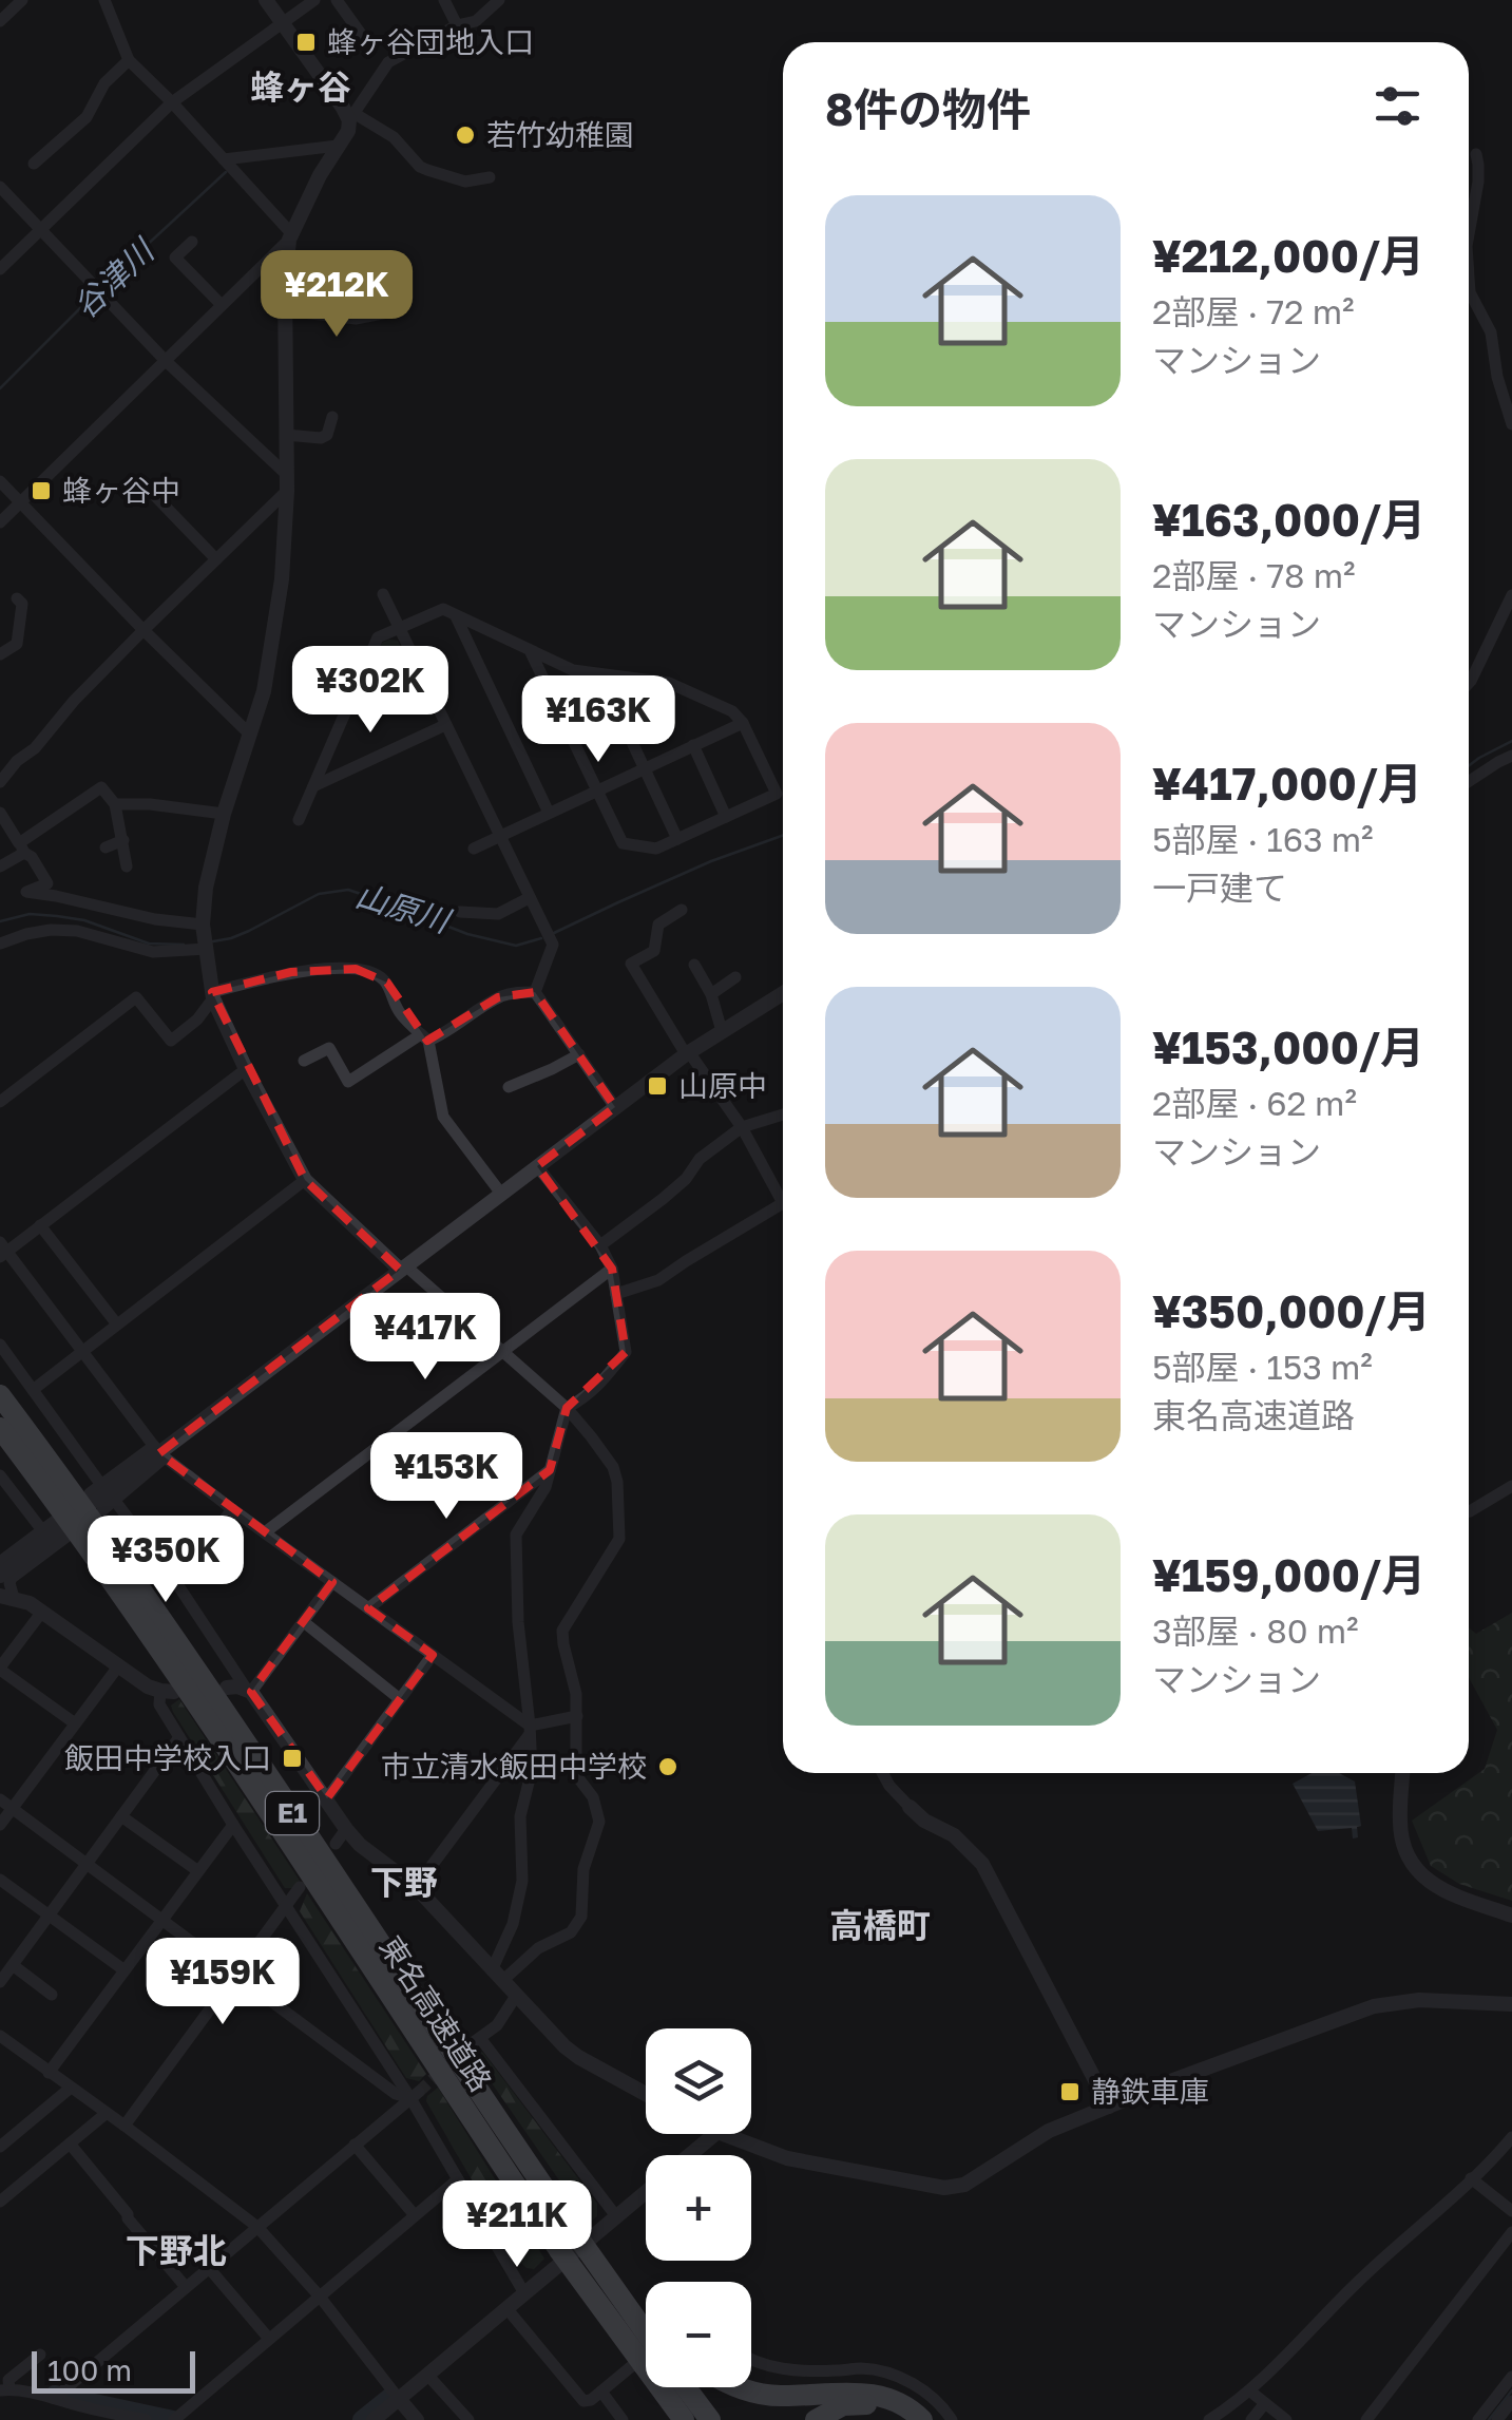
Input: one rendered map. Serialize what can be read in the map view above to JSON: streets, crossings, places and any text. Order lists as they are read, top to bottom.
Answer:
{
  "streets": {
    "highway": ["E1", "東名高速道路"]
  },
  "districts": [
    "蜂ヶ谷",
    "下野",
    "高橋町",
    "下野北"
  ],
  "water": ["谷津川", "山原川"],
  "places": {
    "transit": [
      "蜂ヶ谷団地入口",
      "蜂ヶ谷中",
      "山原中",
      "飯田中学校入口",
      "静鉄車庫"
    ],
    "other": ["若竹幼稚園", "市立清水飯田中学校"]
  },
  "scale_bar": "100 m",
  "page": {
    "heading": "8件の物件",
    "list": [
      {
        "name": "¥212,000/月",
        "note": "2部屋 · 72 m² · マンション"
      },
      {
        "name": "¥163,000/月",
        "note": "2部屋 · 78 m² · マンション"
      },
      {
        "name": "¥417,000/月",
        "note": "5部屋 · 163 m² · 一戸建て"
      },
      {
        "name": "¥153,000/月",
        "note": "2部屋 · 62 m² · マンション"
      },
      {
        "name": "¥350,000/月",
        "note": "5部屋 · 153 m² · 東名高速道路"
      },
      {
        "name": "¥159,000/月",
        "note": "3部屋 · 80 m² · マンション"
      }
    ],
    "price": [
      "¥212K",
      "¥302K",
      "¥163K",
      "¥417K",
      "¥153K",
      "¥350K",
      "¥159K",
      "¥211K"
    ],
    "map_buttons": ["+", "−"],
    "scale": "100 m"
  }
}
